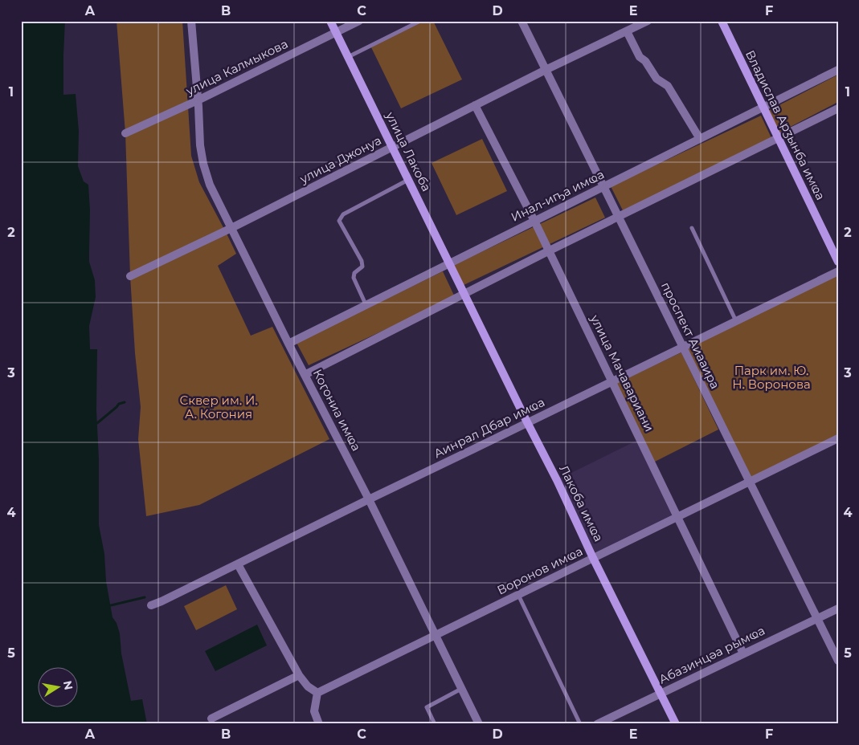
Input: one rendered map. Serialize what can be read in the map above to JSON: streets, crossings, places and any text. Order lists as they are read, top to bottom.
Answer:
{
  "streets": {
    "main road": ["Владислав Арӡынба имҩа", "улица Лакоба", "Лакоба имҩа"],
    "street": [
      "улица Калмыкова",
      "улица Джонуа",
      "Инал-иҧа имҩа",
      "проспект Аиааира",
      "улица Мачавариани",
      "Коӷониа имҩа",
      "Аинрал Дбар имҩа",
      "Воронов имҩа",
      "Абазинцәа рымҩа"
    ]
  },
  "crossings": [
    ["улица Калмыкова", "улица Лакоба"],
    ["улица Калмыкова", "Коӷониа имҩа"],
    ["Владислав Арӡынба имҩа", "Инал-иҧа имҩа"],
    ["улица Лакоба", "улица Джонуа"],
    ["улица Лакоба", "Инал-иҧа имҩа"],
    ["улица Лакоба", "Лакоба имҩа"],
    ["улица Джонуа", "проспект Аиааира"],
    ["улица Джонуа", "улица Мачавариани"],
    ["улица Джонуа", "Коӷониа имҩа"],
    ["Инал-иҧа имҩа", "проспект Аиааира"],
    ["Инал-иҧа имҩа", "улица Мачавариани"],
    ["Инал-иҧа имҩа", "Коӷониа имҩа"],
    ["проспект Аиааира", "Аинрал Дбар имҩа"],
    ["проспект Аиааира", "Воронов имҩа"],
    ["проспект Аиааира", "Абазинцәа рымҩа"],
    ["улица Мачавариани", "Аинрал Дбар имҩа"],
    ["улица Мачавариани", "Воронов имҩа"],
    ["улица Мачавариани", "Абазинцәа рымҩа"],
    ["Коӷониа имҩа", "Аинрал Дбар имҩа"],
    ["Коӷониа имҩа", "Воронов имҩа"],
    ["Аинрал Дбар имҩа", "Лакоба имҩа"],
    ["Лакоба имҩа", "Воронов имҩа"],
    ["Лакоба имҩа", "Абазинцәа рымҩа"]
  ],
  "parks": ["Парк им. Ю. Н. Воронова", "Сквер им. И. А. Когония"],
  "north": "right",
  "grid": {
    "columns": [
      "A",
      "B",
      "C",
      "D",
      "E",
      "F"
    ],
    "rows": [
      "1",
      "2",
      "3",
      "4",
      "5"
    ]
  }
}
